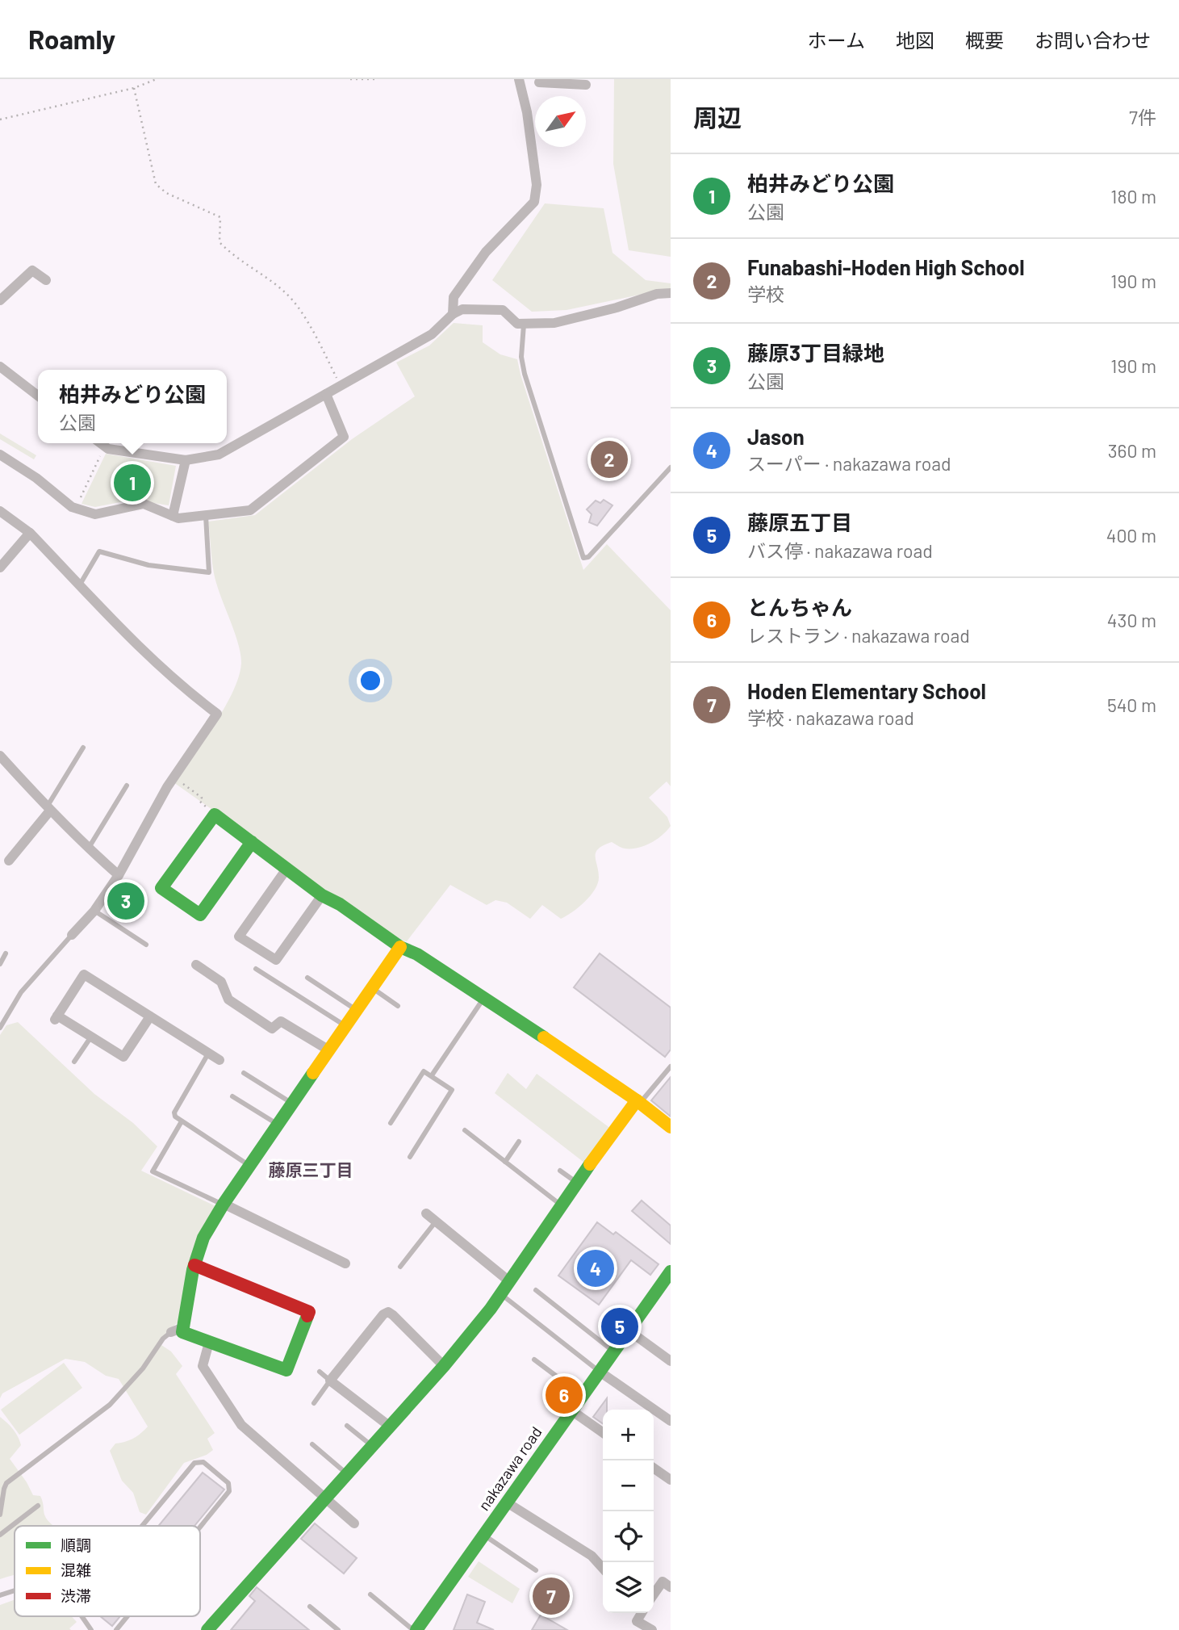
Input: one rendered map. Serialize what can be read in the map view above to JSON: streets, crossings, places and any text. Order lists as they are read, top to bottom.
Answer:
{
  "streets": {
    "street": ["nakazawa road"]
  },
  "districts": ["藤原三丁目"],
  "legend": ["順調", "混雑", "渋滞"],
  "north": "top right",
  "page": {
    "header": "Roamly",
    "nav": [
      "ホーム",
      "地図",
      "概要",
      "お問い合わせ"
    ],
    "heading": ["周辺", "7件"],
    "list": [
      {
        "mark": "1",
        "name": "柏井みどり公園",
        "note": "公園",
        "value": "180 m"
      },
      {
        "mark": "2",
        "name": "Funabashi-Hoden High School",
        "note": "学校",
        "value": "190 m"
      },
      {
        "mark": "3",
        "name": "藤原3丁目緑地",
        "note": "公園",
        "value": "190 m"
      },
      {
        "mark": "4",
        "name": "Jason",
        "note": "スーパー · nakazawa road",
        "value": "360 m"
      },
      {
        "mark": "5",
        "name": "藤原五丁目",
        "note": "バス停 · nakazawa road",
        "value": "400 m"
      },
      {
        "mark": "6",
        "name": "とんちゃん",
        "note": "レストラン · nakazawa road",
        "value": "430 m"
      },
      {
        "mark": "7",
        "name": "Hoden Elementary School",
        "note": "学校 · nakazawa road",
        "value": "540 m"
      }
    ],
    "popup": ["柏井みどり公園", "公園"],
    "pins": [
      "2",
      "1",
      "3",
      "4",
      "5",
      "6",
      "7"
    ],
    "map_buttons": ["+", "−"]
  }
}
